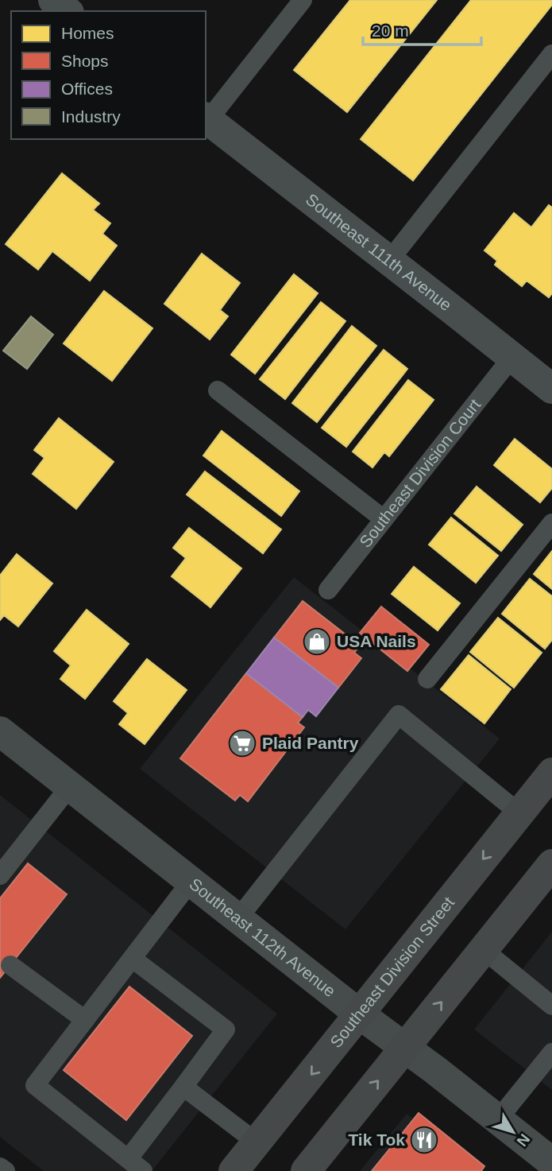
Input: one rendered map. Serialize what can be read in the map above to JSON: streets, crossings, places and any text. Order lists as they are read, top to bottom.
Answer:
{
  "streets": {
    "main road": ["Southeast 112th Avenue", "Southeast Division Street"],
    "street": ["Southeast 111th Avenue"],
    "lane": ["Southeast Division Court"]
  },
  "crossings": [
    ["Southeast 111th Avenue", "Southeast Division Court"],
    ["Southeast 112th Avenue", "Southeast Division Street"]
  ],
  "places": {
    "shop": ["USA Nails"],
    "supermarket": ["Plaid Pantry"],
    "restaurant": ["Tik Tok"]
  },
  "legend": [
    "Homes",
    "Shops",
    "Offices",
    "Industry"
  ],
  "scale_bar": "20 m",
  "north": "bottom right"
}
